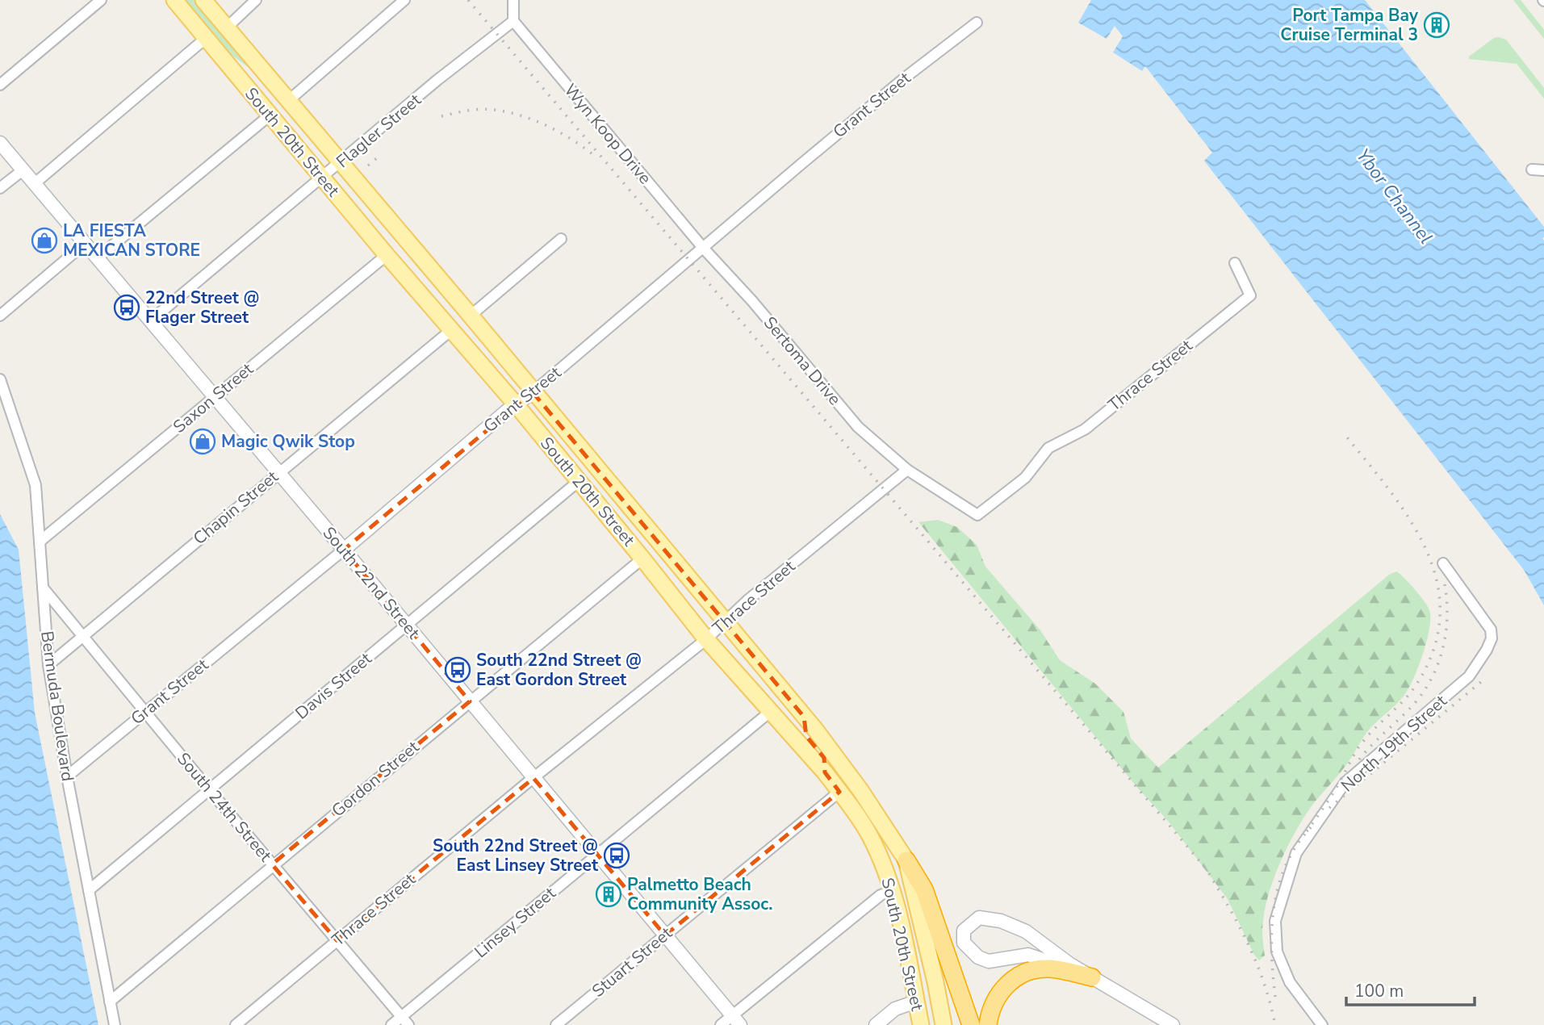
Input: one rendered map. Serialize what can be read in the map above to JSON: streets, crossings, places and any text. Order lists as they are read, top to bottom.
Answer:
{
  "streets": {
    "main road": ["South 20th Street"],
    "street": [
      "Grant Street",
      "Flagler Street",
      "Wyn Koop Drive",
      "Sertoma Drive",
      "Thrace Street",
      "Saxon Street",
      "Chapin Street",
      "South 22nd Street",
      "Davis Street",
      "Bermuda Boulevard",
      "North 19th Street",
      "Gordon Street",
      "South 24th Street",
      "Linsey Street",
      "Stuart Street"
    ]
  },
  "crossings": [
    ["Grant Street", "Wyn Koop Drive"],
    ["Grant Street", "South 20th Street"],
    ["Grant Street", "Sertoma Drive"],
    ["Grant Street", "South 22nd Street"],
    ["Grant Street", "Bermuda Boulevard"],
    ["Grant Street", "South 24th Street"],
    ["Flagler Street", "Wyn Koop Drive"],
    ["Flagler Street", "South 20th Street"],
    ["Flagler Street", "South 22nd Street"],
    ["Wyn Koop Drive", "Sertoma Drive"],
    ["South 20th Street", "Thrace Street"],
    ["South 20th Street", "Saxon Street"],
    ["South 20th Street", "Chapin Street"],
    ["South 20th Street", "Davis Street"],
    ["South 20th Street", "Gordon Street"],
    ["South 20th Street", "Linsey Street"],
    ["South 20th Street", "Stuart Street"],
    ["Sertoma Drive", "Thrace Street"],
    ["Thrace Street", "South 22nd Street"],
    ["Thrace Street", "South 24th Street"],
    ["Saxon Street", "South 22nd Street"],
    ["Saxon Street", "Bermuda Boulevard"],
    ["Chapin Street", "South 22nd Street"],
    ["Chapin Street", "Bermuda Boulevard"],
    ["Chapin Street", "South 24th Street"],
    ["South 22nd Street", "Davis Street"],
    ["South 22nd Street", "Gordon Street"],
    ["South 22nd Street", "Linsey Street"],
    ["South 22nd Street", "Stuart Street"],
    ["Davis Street", "Bermuda Boulevard"],
    ["Davis Street", "South 24th Street"],
    ["Bermuda Boulevard", "Gordon Street"],
    ["Bermuda Boulevard", "South 24th Street"],
    ["Gordon Street", "South 24th Street"],
    ["South 24th Street", "Linsey Street"]
  ],
  "water": ["Ybor Channel"],
  "places": {
    "building": ["Port Tampa Bay Cruise Terminal 3", "Palmetto Beach Community Assoc."],
    "shop": ["LA FIESTA MEXICAN STORE", "Magic Qwik Stop"],
    "bus stop": ["22nd Street @ Flager Street", "South 22nd Street @ East Gordon Street", "South 22nd Street @ East Linsey Street"]
  },
  "scale_bar": "100 m"
}
